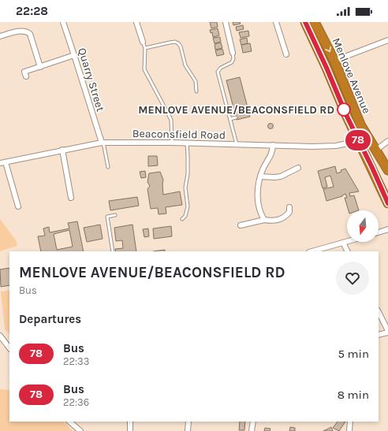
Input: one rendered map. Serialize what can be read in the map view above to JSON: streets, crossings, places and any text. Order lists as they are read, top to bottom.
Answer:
{
  "streets": {
    "highway": ["Menlove Avenue"],
    "street": ["Quarry Street", "Beaconsfield Road"]
  },
  "crossings": [
    ["Menlove Avenue", "Beaconsfield Road"],
    ["Quarry Street", "Beaconsfield Road"]
  ],
  "places": ["MENLOVE AVENUE/BEACONSFIELD RD"],
  "lines": ["bus line 78"],
  "north": "bottom",
  "page": {
    "status": "22:28",
    "on_map": "78",
    "heading": [
      ["MENLOVE AVENUE/BEACONSFIELD RD", "Bus"],
      "Departures"
    ],
    "list": [
      {
        "mark": "78",
        "name": "Bus",
        "note": "22:33",
        "value": "5 min"
      },
      {
        "mark": "78",
        "name": "Bus",
        "note": "22:36",
        "value": "8 min"
      }
    ]
  }
}
